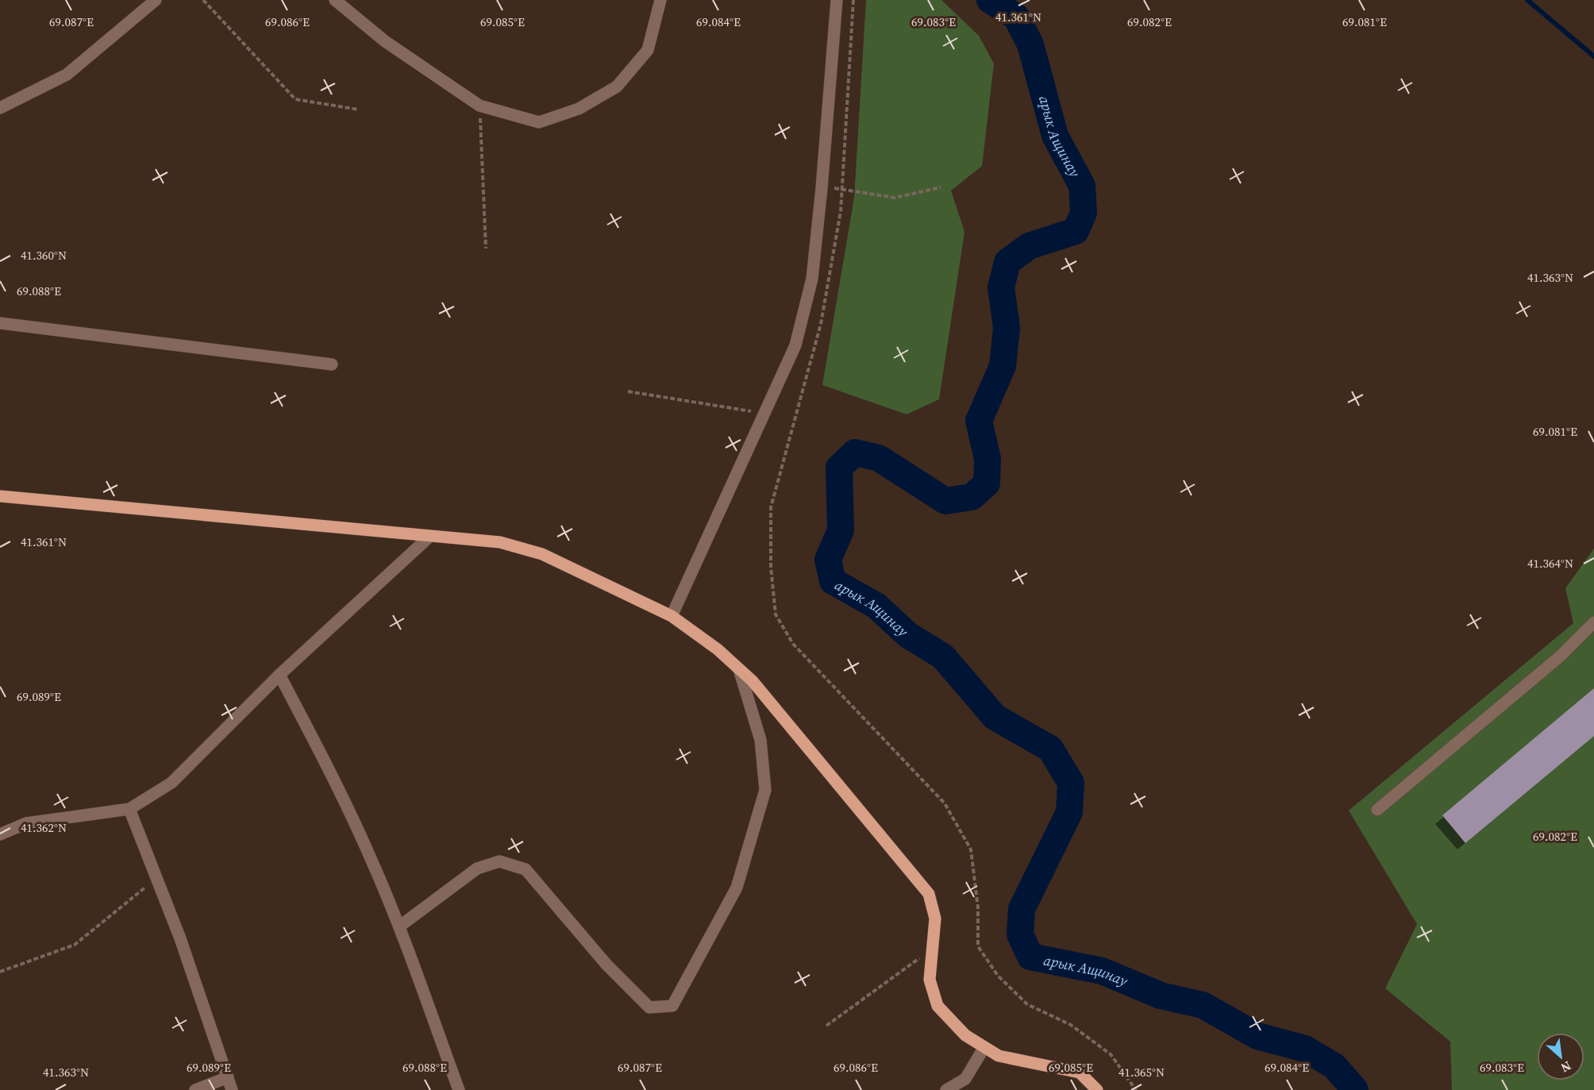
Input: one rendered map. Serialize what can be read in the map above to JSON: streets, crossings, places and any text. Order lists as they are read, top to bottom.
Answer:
{
  "water": ["арык Ащинау"],
  "north": "bottom right",
  "coordinates": [
    "41.361°N",
    "69.087°E",
    "69.086°E",
    "69.085°E",
    "69.084°E",
    "69.083°E",
    "69.082°E",
    "69.081°E",
    "41.360°N",
    "41.363°N",
    "69.088°E",
    "41.364°N",
    "69.089°E",
    "41.362°N",
    "41.365°N"
  ]
}
